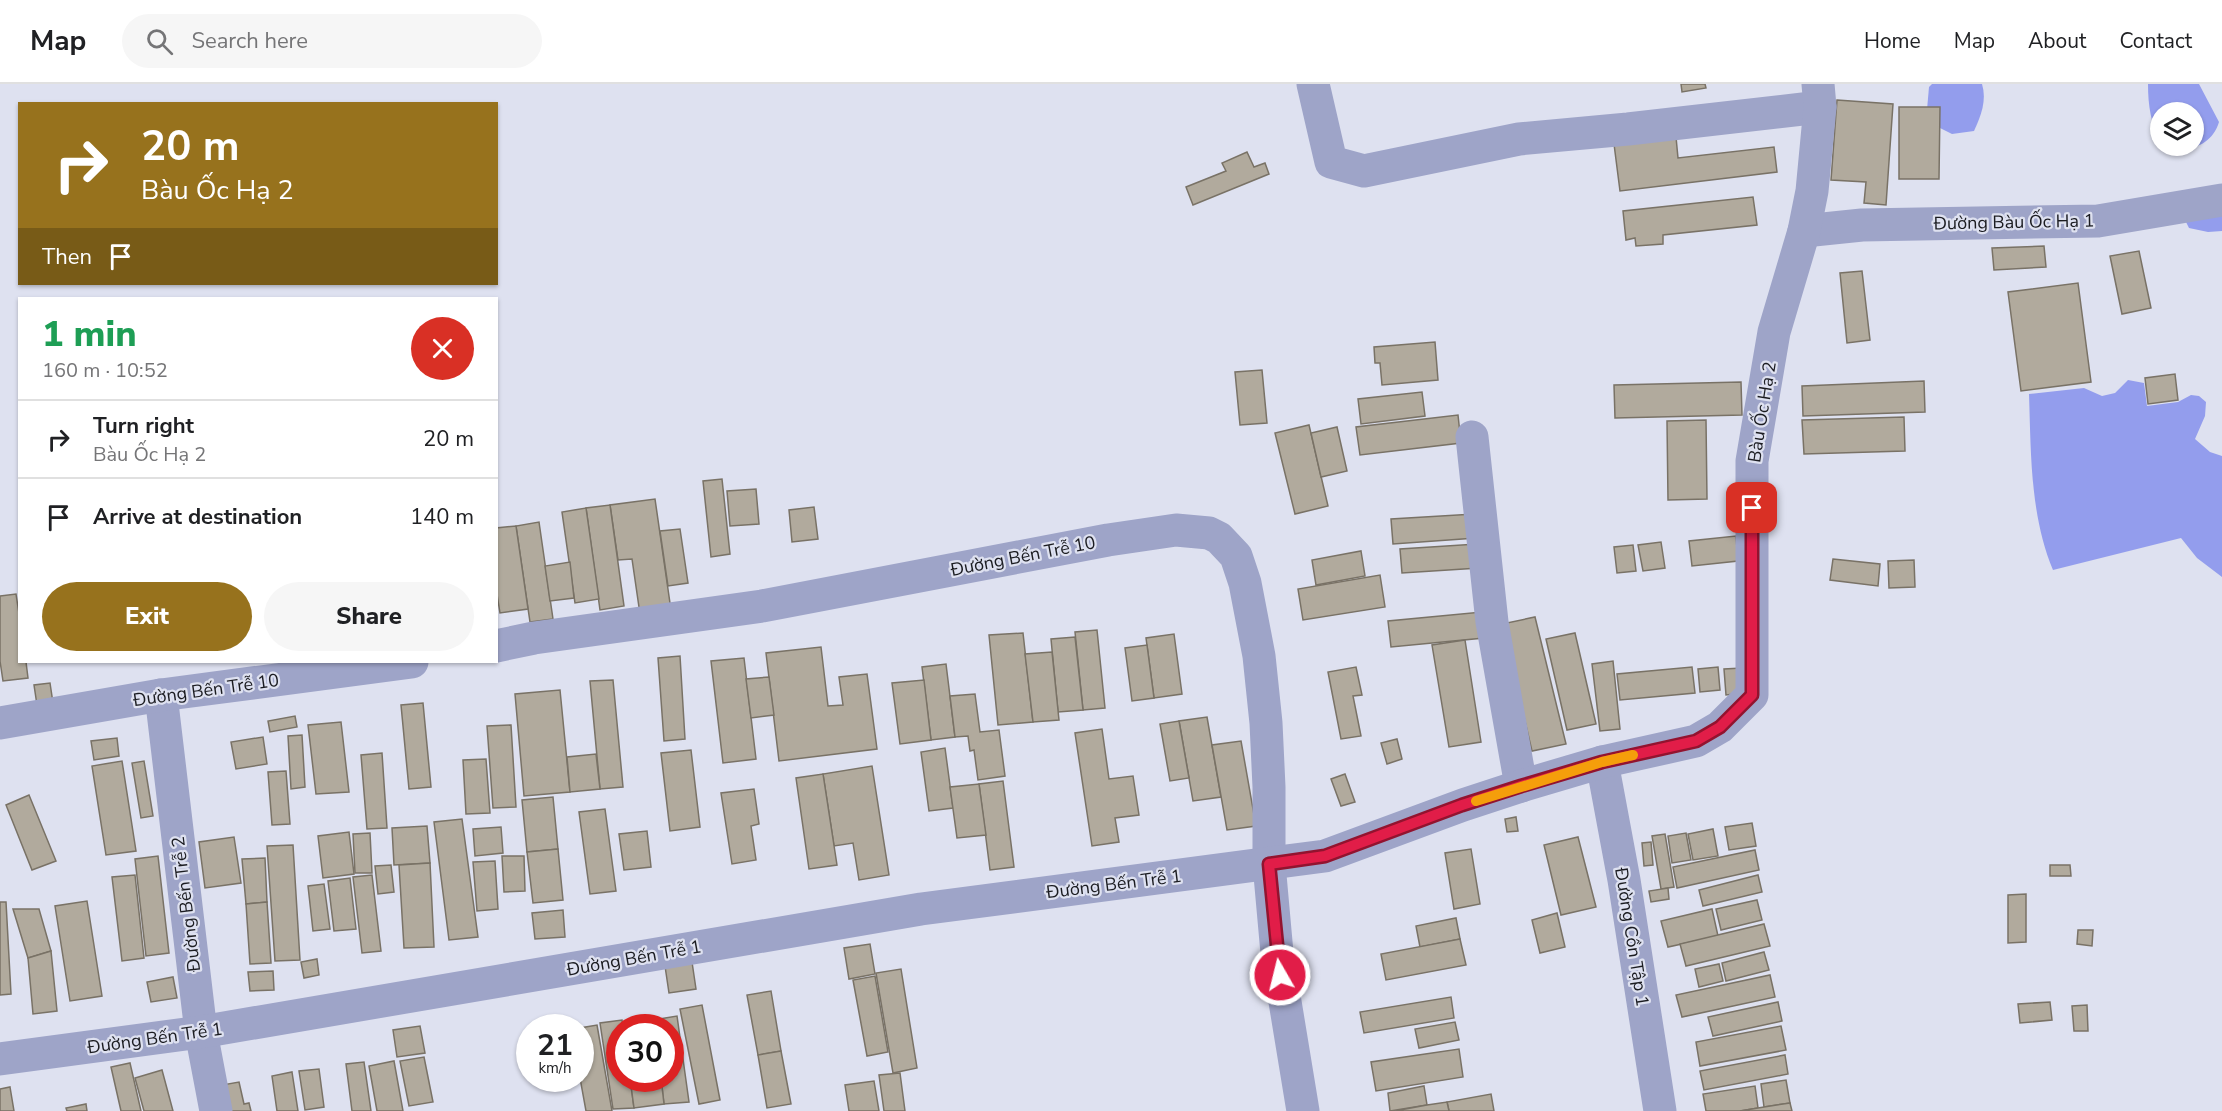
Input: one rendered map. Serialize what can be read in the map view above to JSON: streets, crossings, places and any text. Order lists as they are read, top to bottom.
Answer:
{
  "streets": {
    "street": [
      "Đường Bàu Ốc Hạ 1",
      "Bàu Ốc Hạ 2",
      "Đường Bến Trễ 10",
      "Đường Bến Trễ 1",
      "Đường Bến Trễ 2",
      "Đường Cồn Tập 1"
    ]
  },
  "crossings": [
    ["Đường Bàu Ốc Hạ 1", "Bàu Ốc Hạ 2"],
    ["Bàu Ốc Hạ 2", "Đường Bến Trễ 10"],
    ["Bàu Ốc Hạ 2", "Đường Bến Trễ 1"],
    ["Bàu Ốc Hạ 2", "Đường Cồn Tập 1"],
    ["Đường Bến Trễ 10", "Đường Bến Trễ 1"],
    ["Đường Bến Trễ 10", "Đường Bến Trễ 2"],
    ["Đường Bến Trễ 1", "Đường Bến Trễ 2"]
  ],
  "page": {
    "header": "Map",
    "search": "Search here",
    "nav": [
      "Home",
      "Map",
      "About",
      "Contact"
    ],
    "turn": ["20 m", "Bàu Ốc Hạ 2"],
    "then": "Then",
    "heading": ["1 min", "160 m · 10:52"],
    "list": [
      {
        "name": "Turn right",
        "note": "Bàu Ốc Hạ 2",
        "value": "20 m"
      },
      {
        "name": "Arrive at destination",
        "value": "140 m"
      }
    ],
    "buttons": ["Exit", "Share"],
    "speed": "21 km/h",
    "limit": "30"
  }
}
